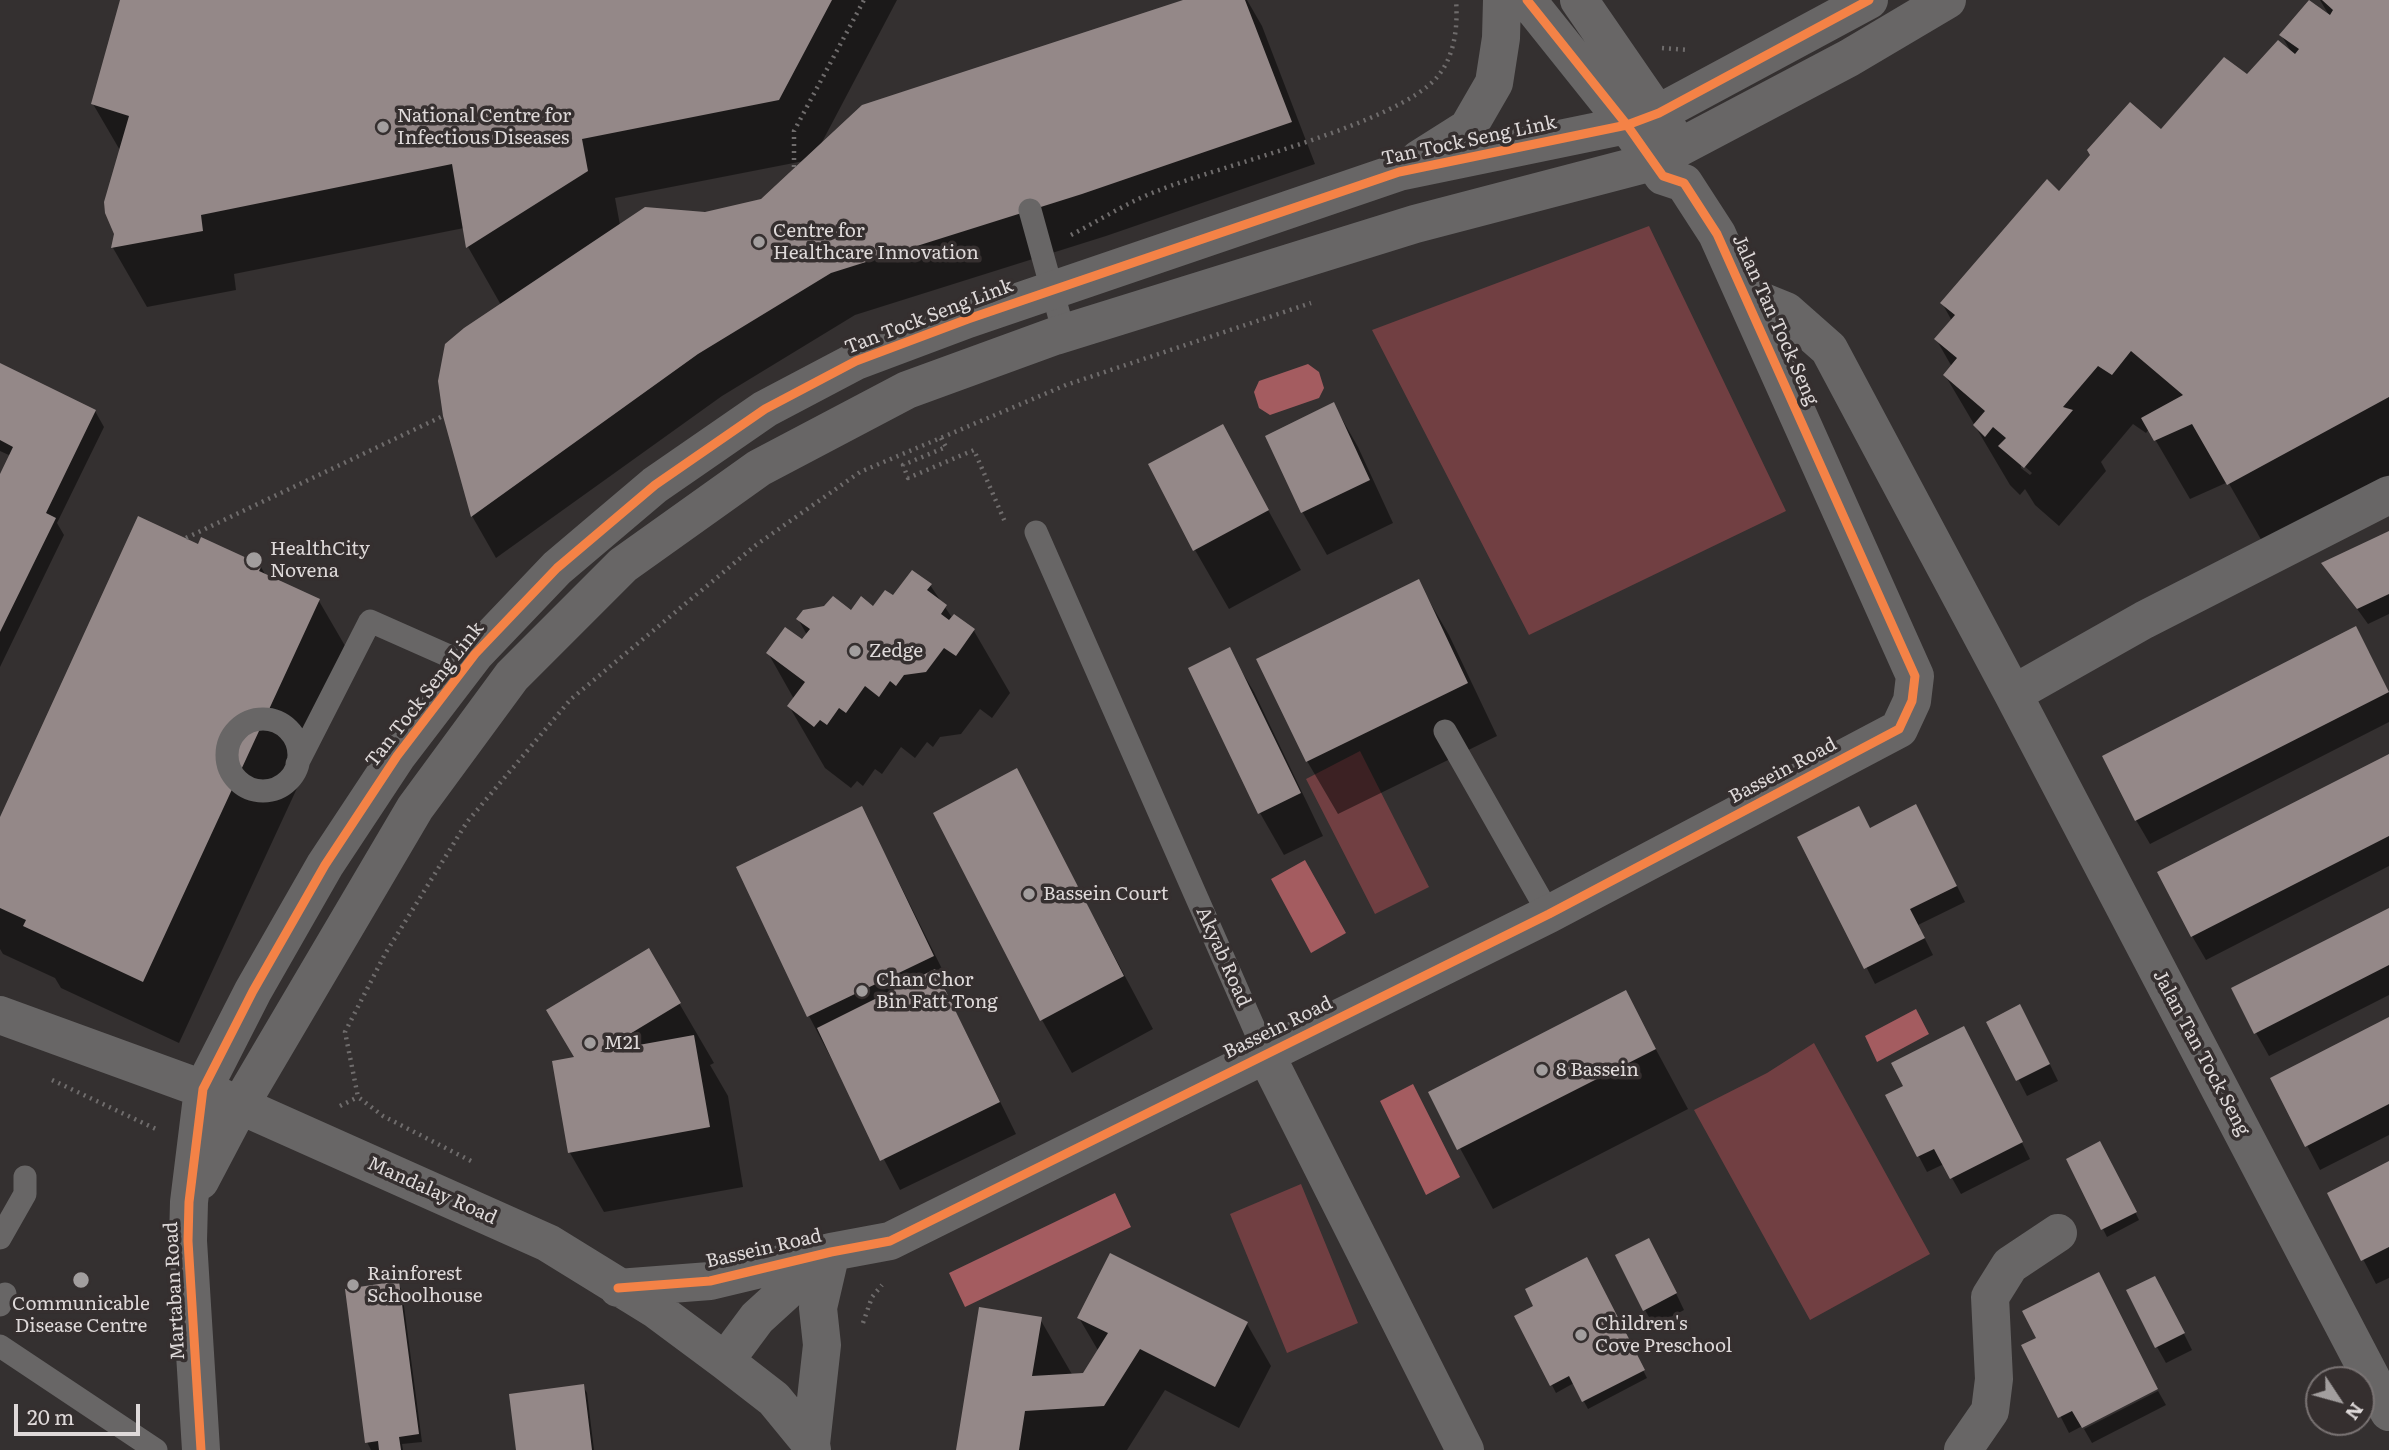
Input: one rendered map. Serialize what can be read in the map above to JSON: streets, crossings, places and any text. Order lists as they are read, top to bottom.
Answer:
{
  "streets": {
    "street": [
      "Tan Tock Seng Link",
      "Jalan Tan Tock Seng",
      "Bassein Road",
      "Akyab Road",
      "Mandalay Road",
      "Martaban Road"
    ]
  },
  "crossings": [
    ["Tan Tock Seng Link", "Jalan Tan Tock Seng"],
    ["Tan Tock Seng Link", "Mandalay Road"],
    ["Tan Tock Seng Link", "Martaban Road"],
    ["Jalan Tan Tock Seng", "Bassein Road"],
    ["Bassein Road", "Akyab Road"],
    ["Bassein Road", "Mandalay Road"],
    ["Mandalay Road", "Martaban Road"]
  ],
  "places": [
    "National Centre for Infectious Diseases",
    "Centre for Healthcare Innovation",
    "HealthCity Novena",
    "Zedge",
    "Bassein Court",
    "Chan Chor Bin Fatt Tong",
    "M21",
    "8 Bassein",
    "Communicable Disease Centre",
    "Rainforest Schoolhouse",
    "Children's Cove Preschool"
  ],
  "scale_bar": "20 m",
  "north": "bottom right"
}
